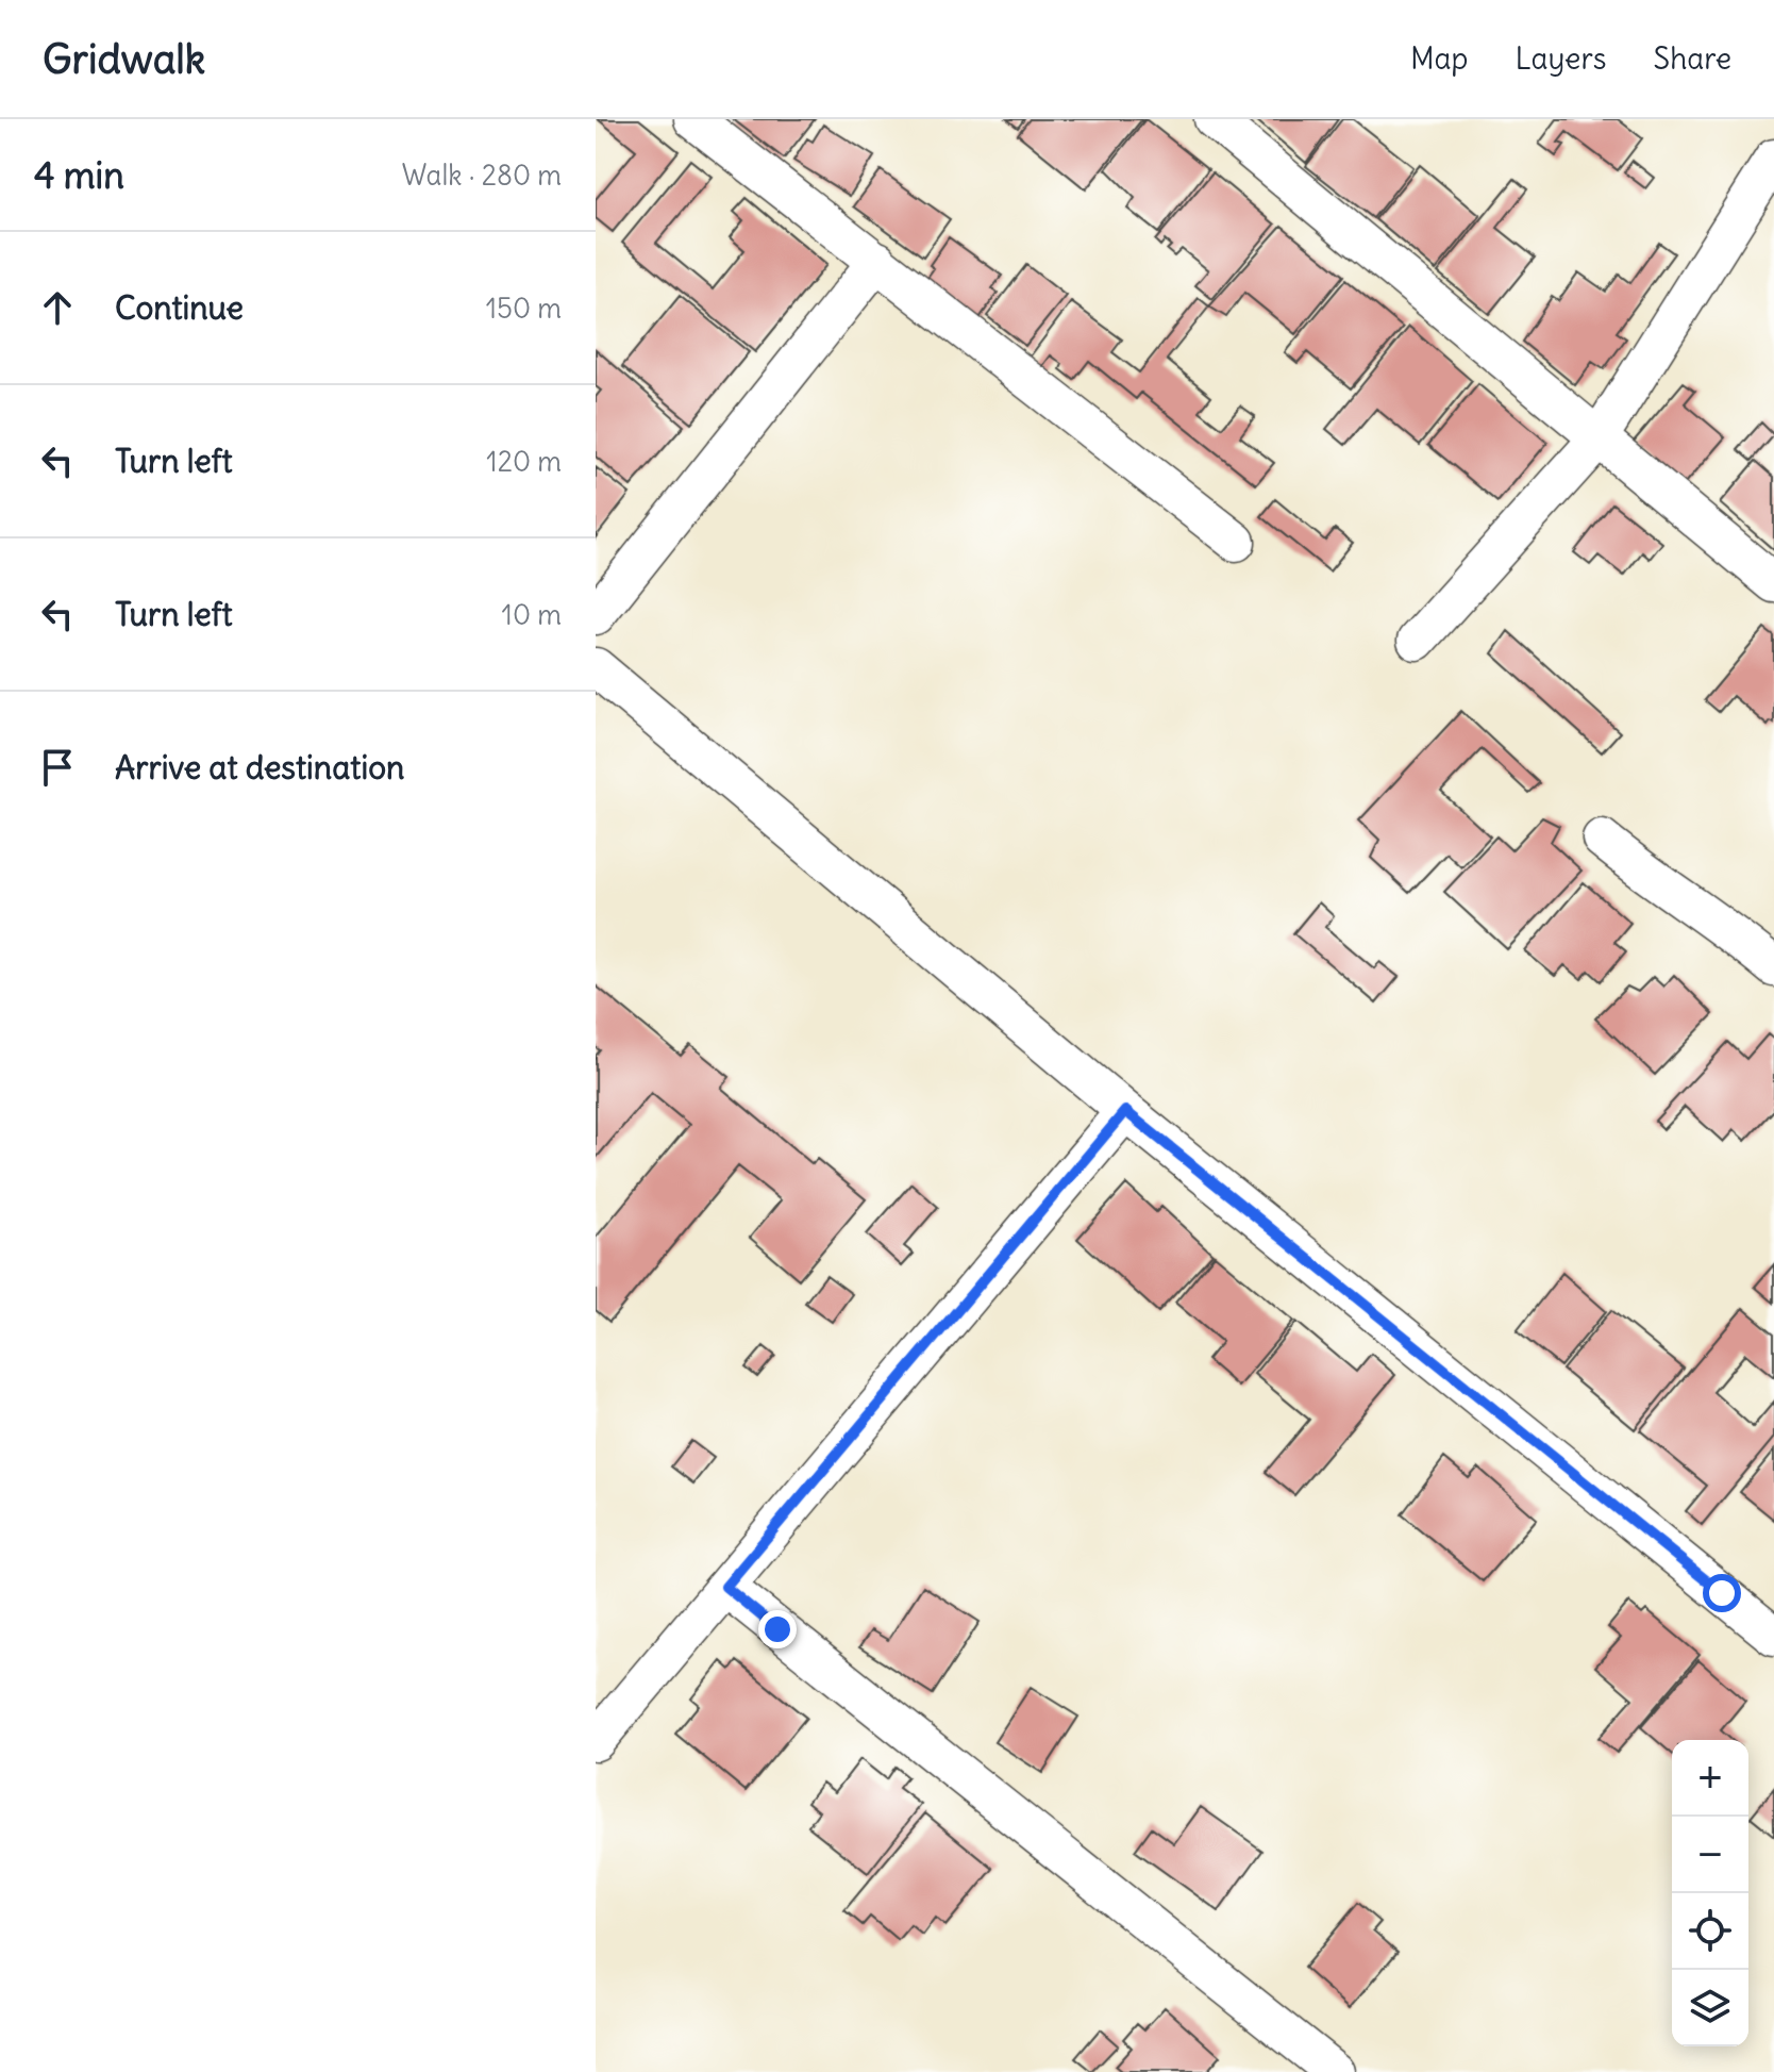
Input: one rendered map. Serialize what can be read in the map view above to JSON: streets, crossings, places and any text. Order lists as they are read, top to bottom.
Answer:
{
  "page": {
    "header": "Gridwalk",
    "nav": ["Map", "Layers", "Share"],
    "heading": ["4 min", "Walk · 280 m"],
    "list": [
      ["Continue", "150 m"],
      ["Turn left", "120 m"],
      ["Turn left", "10 m"],
      "Arrive at destination"
    ],
    "map_buttons": ["+", "−"]
  }
}
